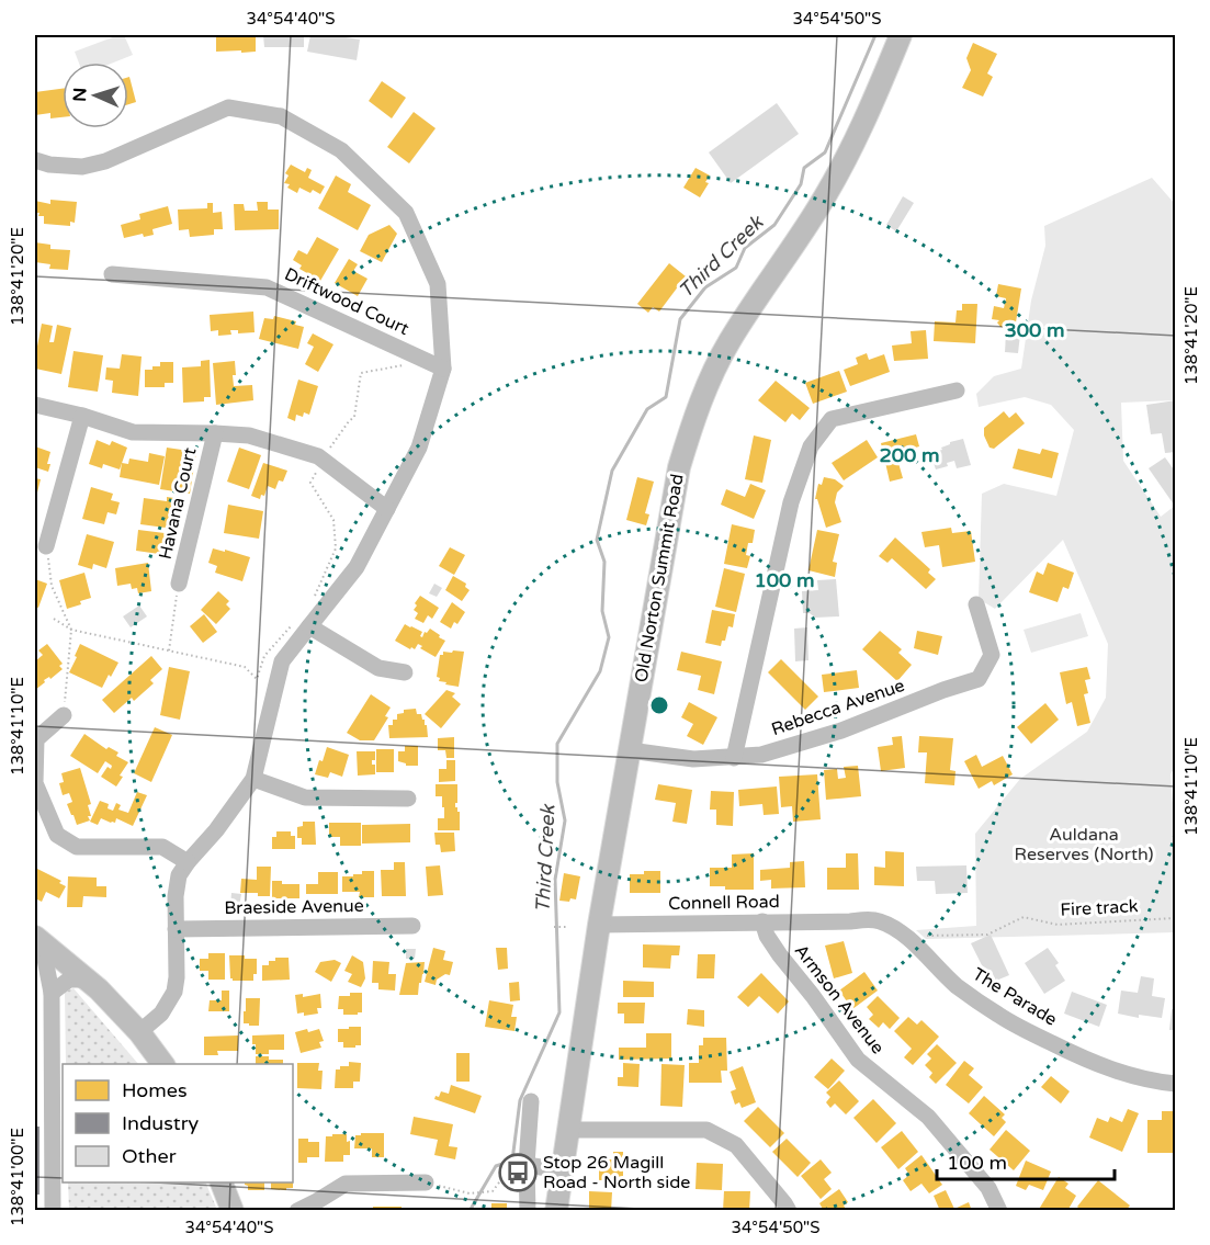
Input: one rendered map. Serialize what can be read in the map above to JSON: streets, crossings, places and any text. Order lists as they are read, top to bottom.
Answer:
{
  "streets": {
    "main road": ["Old Norton Summit Road"],
    "street": [
      "Driftwood Court",
      "Havana Court",
      "Rebecca Avenue",
      "Connell Road",
      "Braeside Avenue",
      "The Parade",
      "Armson Avenue"
    ],
    "path": ["Fire track"]
  },
  "crossings": [
    ["Old Norton Summit Road", "Rebecca Avenue"],
    ["Old Norton Summit Road", "Connell Road"],
    ["Connell Road", "The Parade"],
    ["Connell Road", "Armson Avenue"],
    ["Fire track", "The Parade"]
  ],
  "water": ["Third Creek"],
  "parks": ["Auldana Reserves (North)"],
  "places": {
    "bus stop": ["Stop 26 Magill Road - North side"]
  },
  "legend": ["Homes", "Industry", "Other"],
  "scale_bar": "100 m",
  "north": "left",
  "coordinates": [
    "34°54'40\"S",
    "34°54'50\"S",
    "138°41'20\"E",
    "138°41'10\"E",
    "138°41'00\"E"
  ],
  "rings": ["300 m", "200 m", "100 m"]
}
